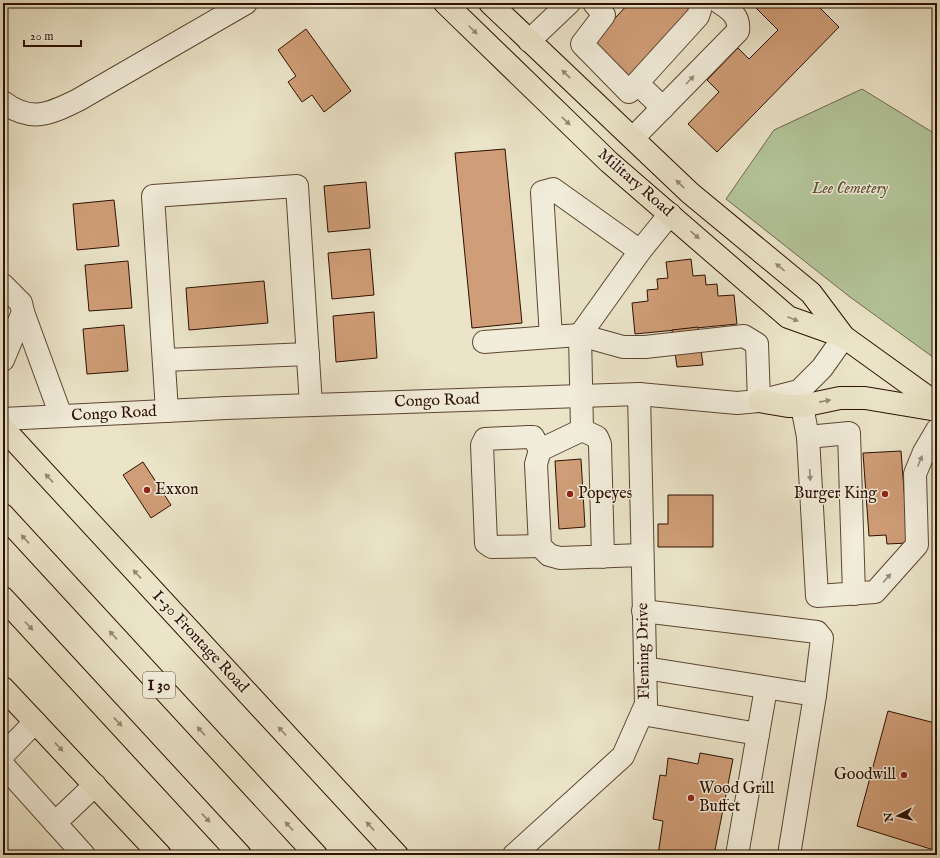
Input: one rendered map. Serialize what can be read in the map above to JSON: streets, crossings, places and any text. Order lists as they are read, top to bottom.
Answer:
{
  "streets": {
    "main road": ["Military Road", "I-30 Frontage Road", "I 30"],
    "street": ["Congo Road", "Fleming Drive"]
  },
  "crossings": [
    ["Congo Road", "Fleming Drive"]
  ],
  "parks": ["Lee Cemetery"],
  "places": [
    "Exxon",
    "Popeyes",
    "Burger King",
    "Goodwill",
    "Wood Grill Buffet"
  ],
  "scale_bar": "20 m",
  "north": "left"
}
